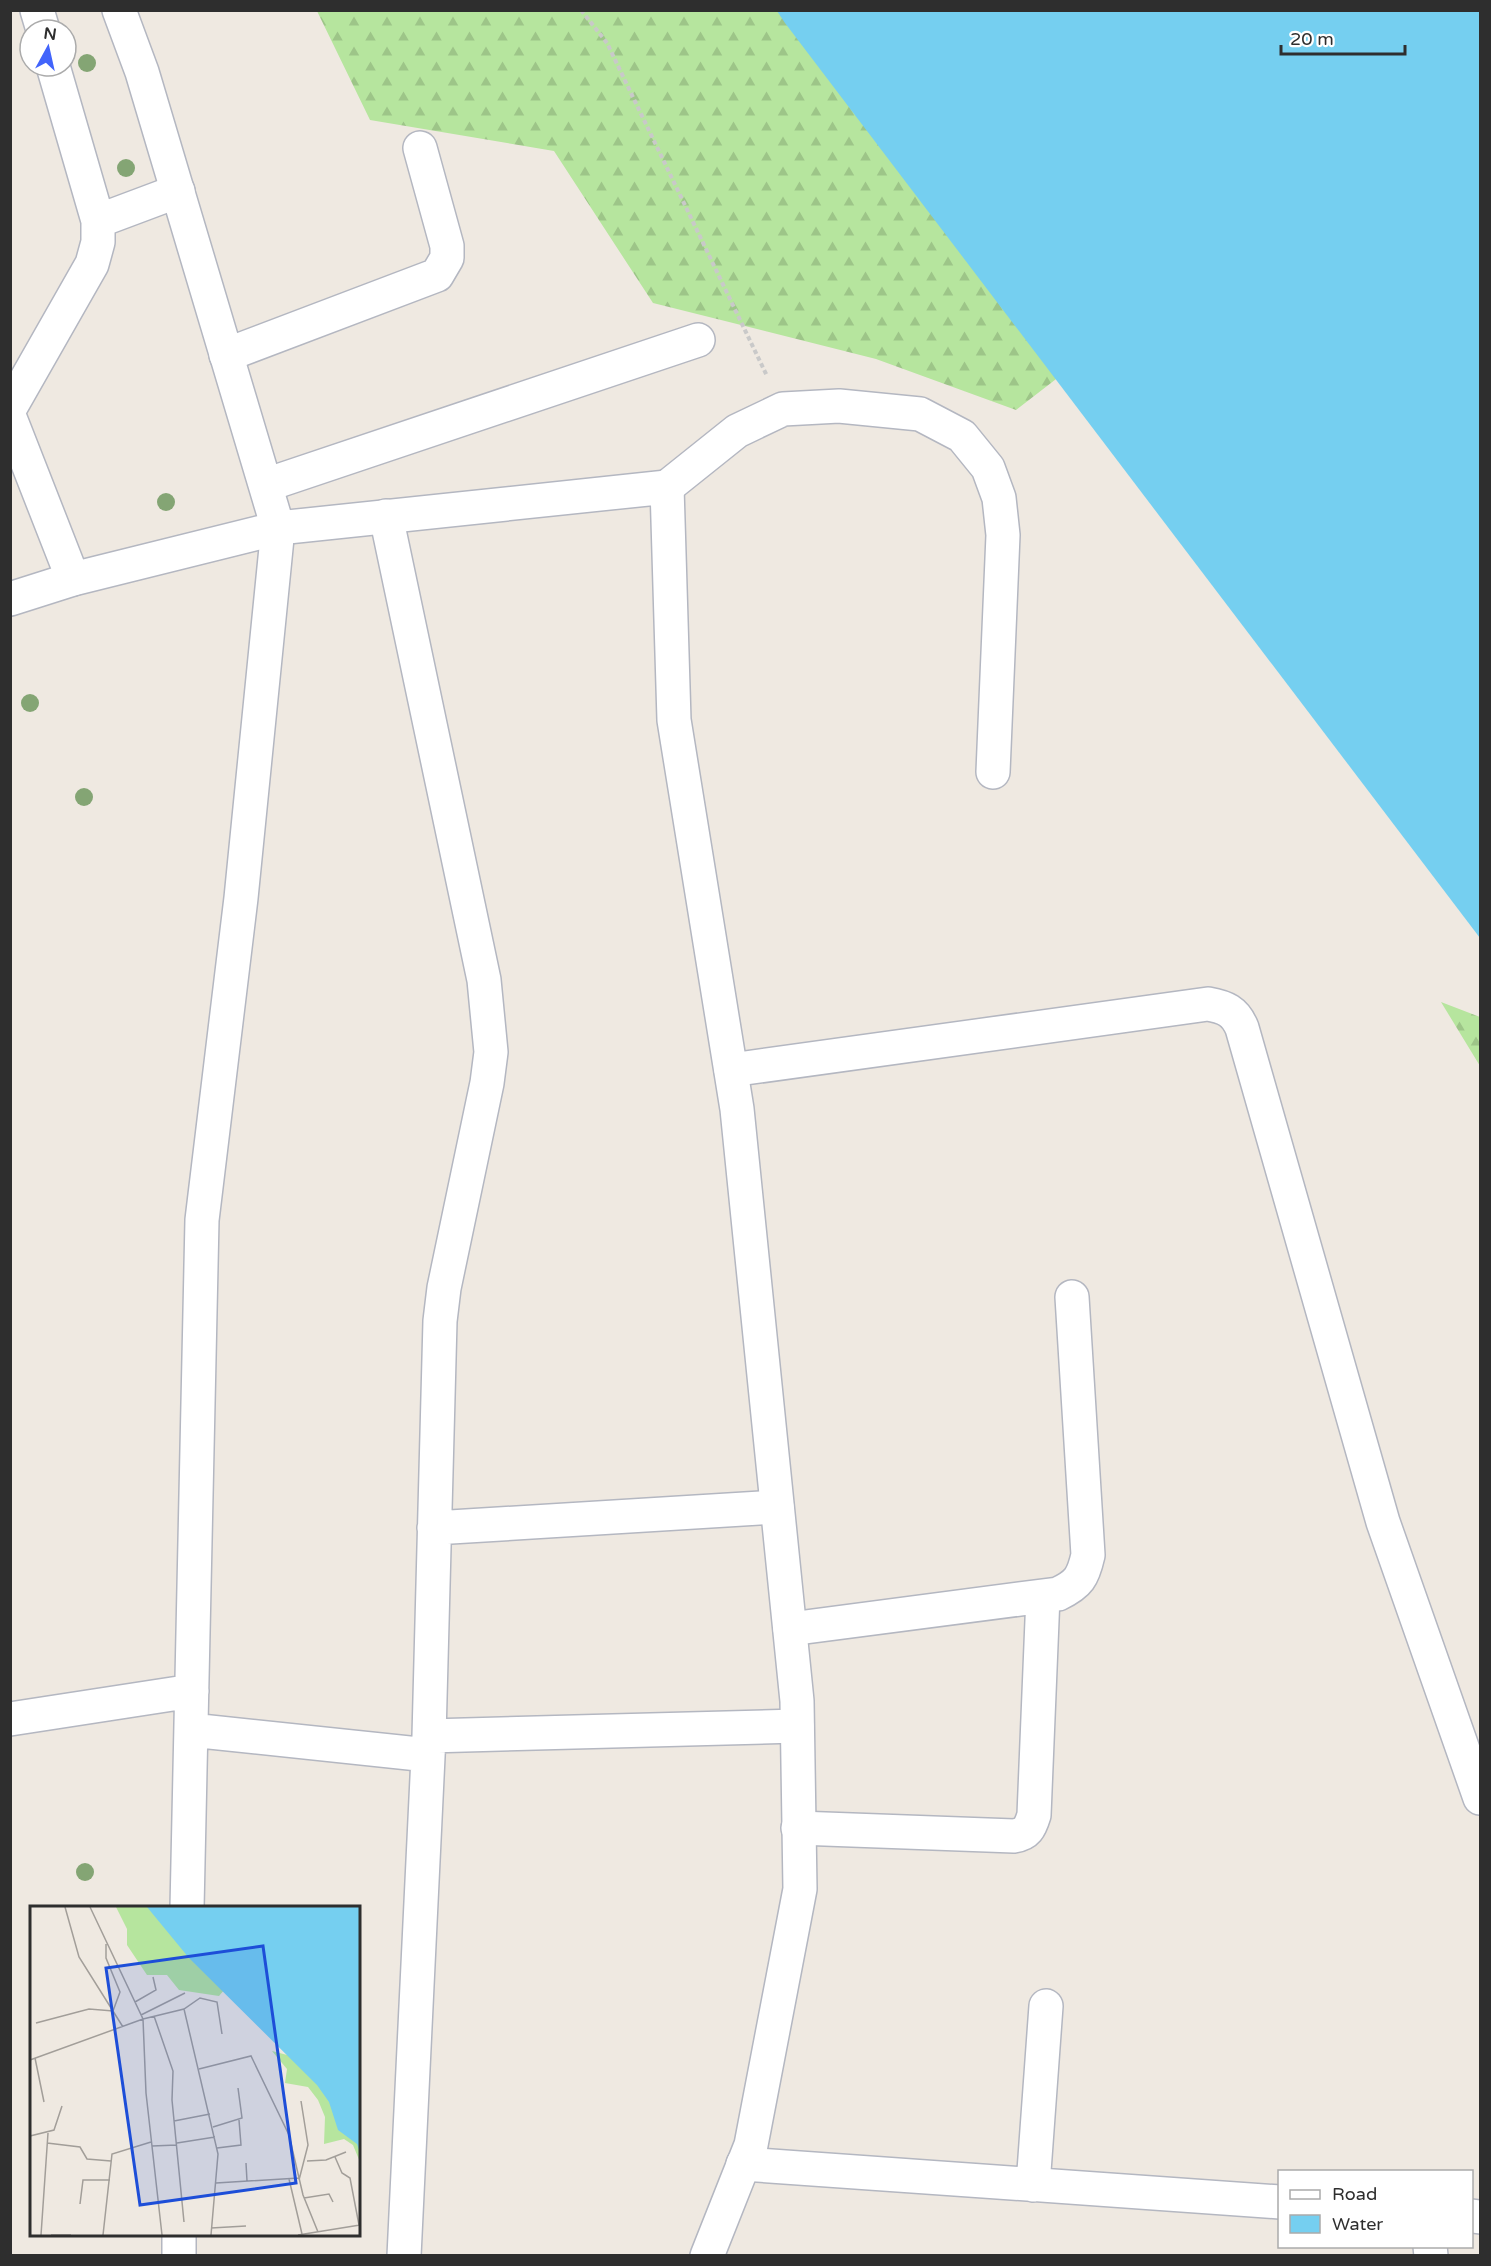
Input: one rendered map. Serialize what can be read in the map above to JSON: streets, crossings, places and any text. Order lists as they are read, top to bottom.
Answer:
{
  "legend": ["Road", "Water"],
  "scale_bar": "20 m",
  "north": "top"
}
